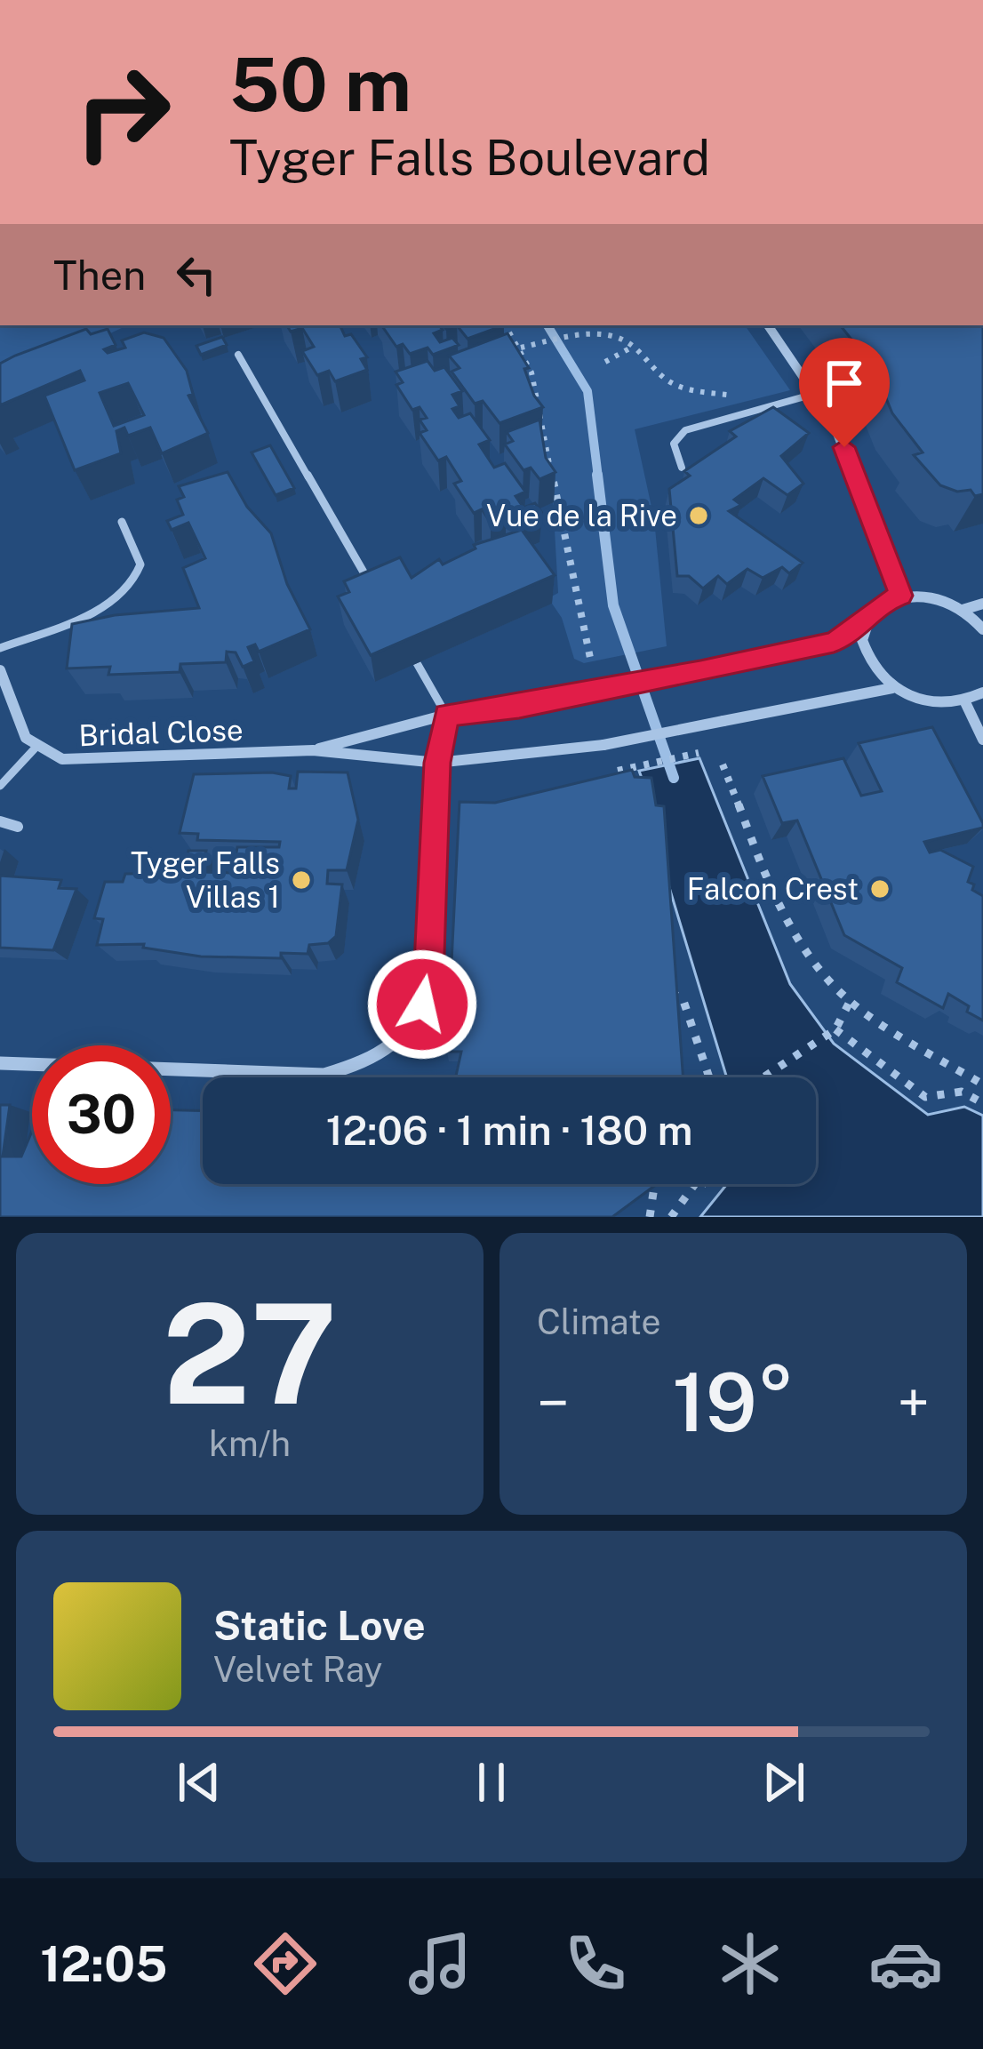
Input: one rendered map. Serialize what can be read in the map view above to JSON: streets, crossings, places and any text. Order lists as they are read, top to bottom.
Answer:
{
  "streets": {
    "street": ["Bridal Close"]
  },
  "places": ["Vue de la Rive", "Tyger Falls Villas 1", "Falcon Crest"],
  "page": {
    "turn": ["50 m", "Tyger Falls Boulevard"],
    "then": "Then",
    "limit": "30",
    "trip": "12:06 · 1 min · 180 m",
    "tile": [
      ["27", "km/h"],
      "Climate"
    ],
    "heat": ["−", "19°", "+"],
    "song": ["Static Love", "Velvet Ray"],
    "tabs": "12:05"
  }
}
